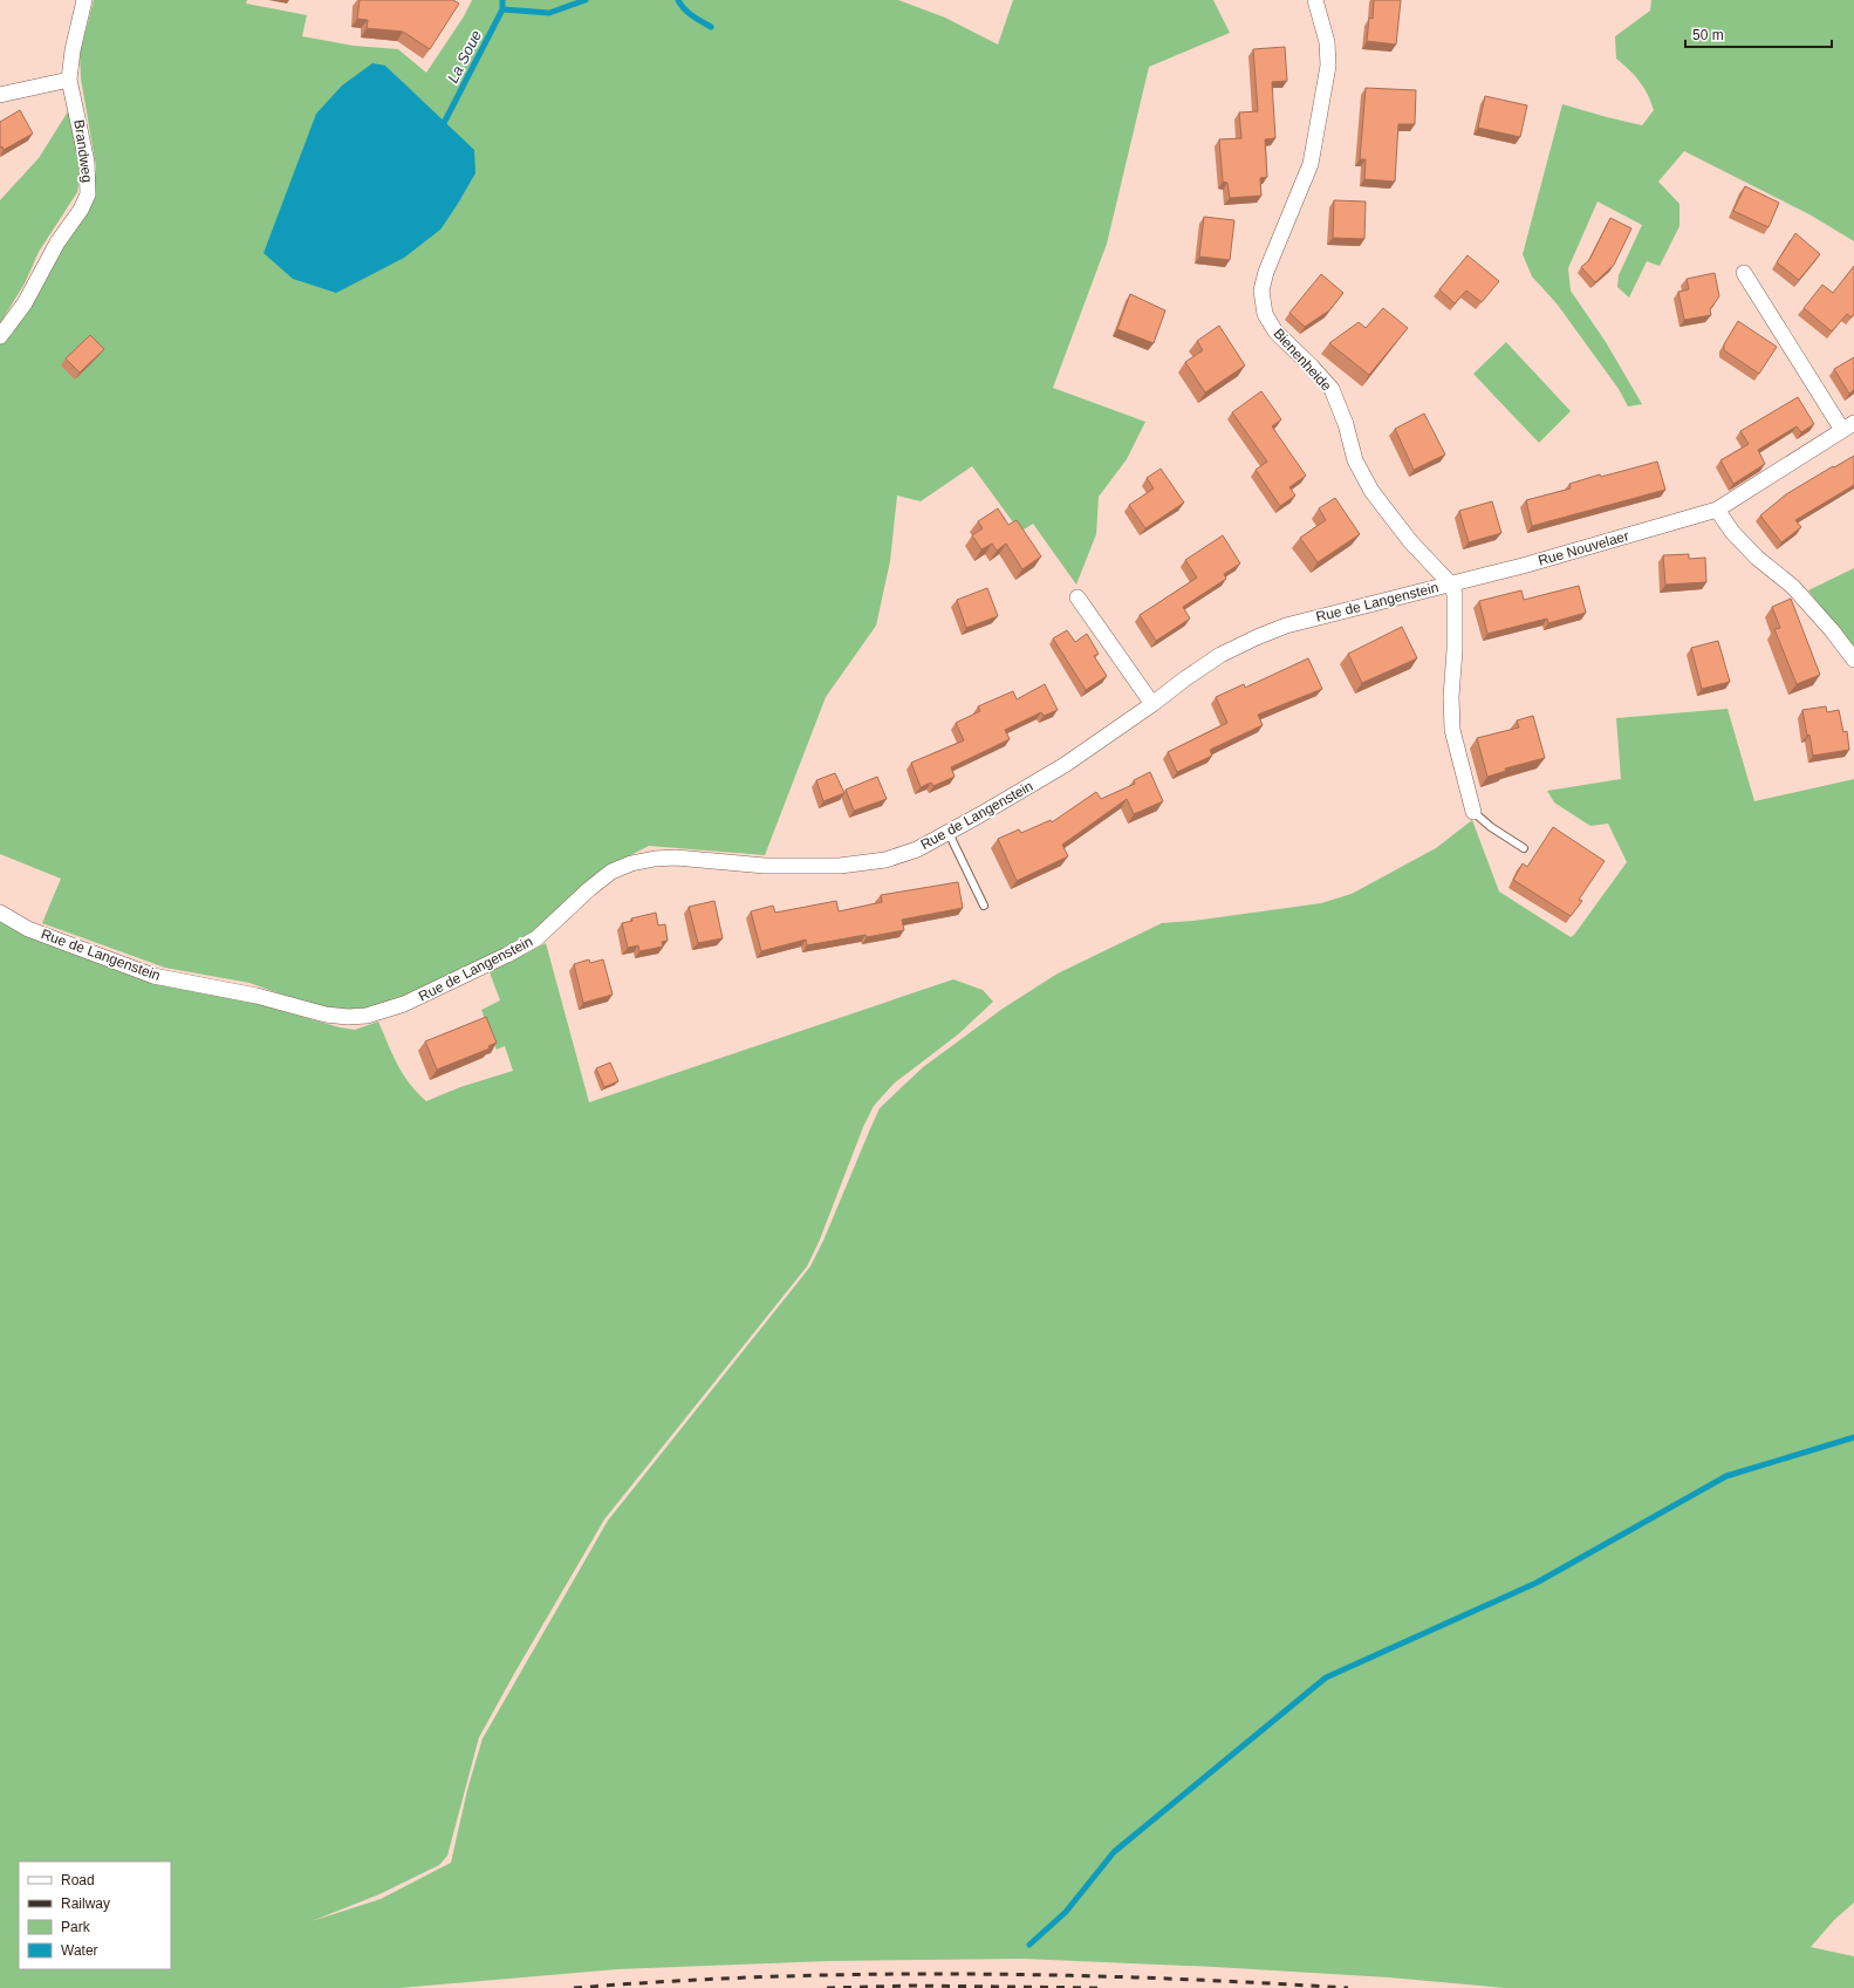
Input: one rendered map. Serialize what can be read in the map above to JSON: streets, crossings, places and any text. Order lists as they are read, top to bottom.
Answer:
{
  "streets": {
    "street": [
      "Brandweg",
      "Bienenheide",
      "Rue Nouvelaer",
      "Rue de Langenstein"
    ]
  },
  "crossings": [
    ["Bienenheide", "Rue Nouvelaer"],
    ["Bienenheide", "Rue de Langenstein"],
    ["Rue Nouvelaer", "Rue de Langenstein"]
  ],
  "water": ["La Soue"],
  "legend": [
    "Road",
    "Railway",
    "Park",
    "Water"
  ],
  "scale_bar": "50 m"
}
